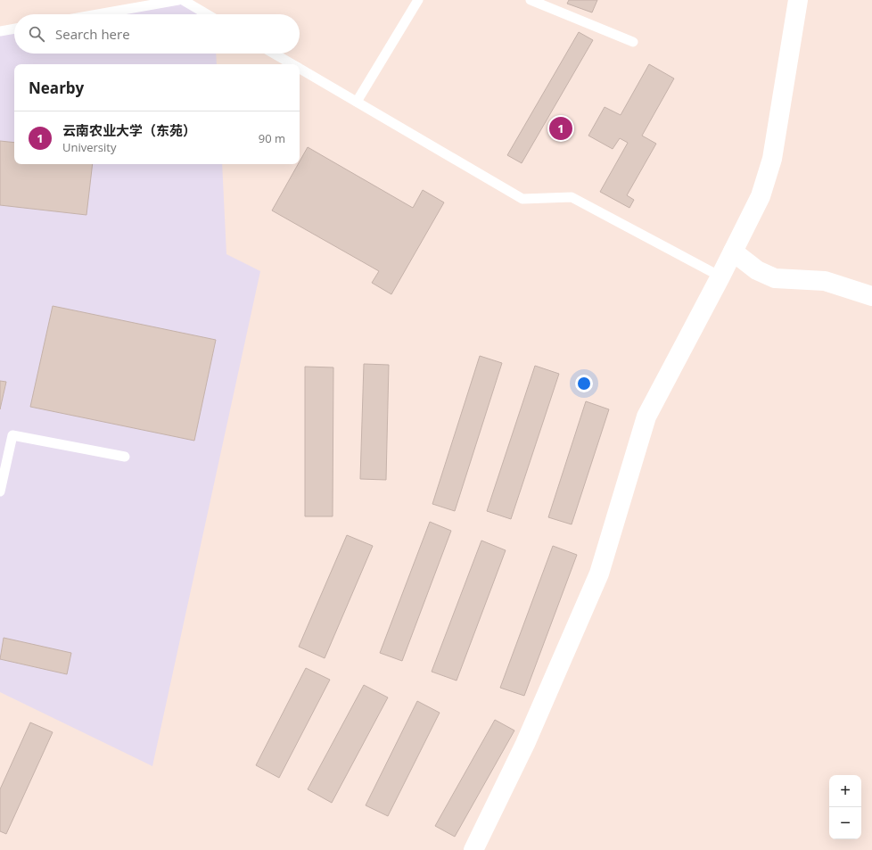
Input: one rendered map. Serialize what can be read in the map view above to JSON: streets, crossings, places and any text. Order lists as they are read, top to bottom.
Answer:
{
  "page": {
    "search": "Search here",
    "heading": "Nearby",
    "list": [
      {
        "mark": "1",
        "name": "云南农业大学（东苑）",
        "note": "University",
        "value": "90 m"
      }
    ],
    "pins": "1",
    "map_buttons": ["+", "−"]
  }
}
